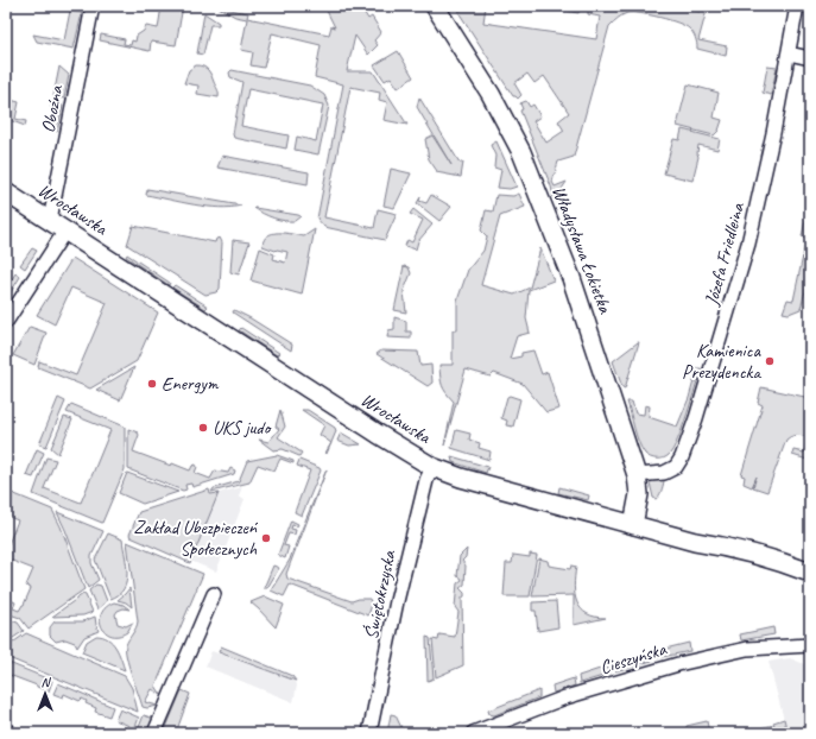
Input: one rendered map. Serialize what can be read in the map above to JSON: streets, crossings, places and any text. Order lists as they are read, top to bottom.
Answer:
{
  "streets": {
    "street": [
      "Oboźna",
      "Wrocławska",
      "Władysława Łokietka",
      "Józefa Friedleina",
      "Świętokrzyska",
      "Cieszyńska"
    ]
  },
  "crossings": [
    ["Oboźna", "Wrocławska"],
    ["Wrocławska", "Władysława Łokietka"],
    ["Wrocławska", "Świętokrzyska"],
    ["Władysława Łokietka", "Józefa Friedleina"]
  ],
  "places": [
    "Kamienica Prezydencka",
    "Energym",
    "UKS judo",
    "Zakład Ubezpieczeń Społecznych"
  ],
  "north": "top"
}
